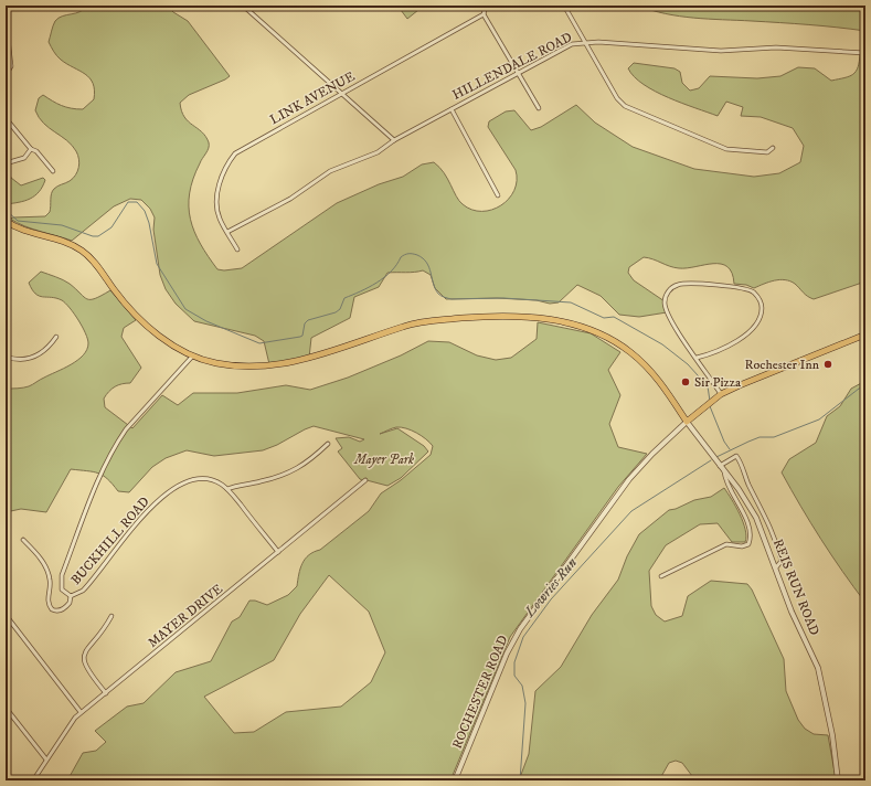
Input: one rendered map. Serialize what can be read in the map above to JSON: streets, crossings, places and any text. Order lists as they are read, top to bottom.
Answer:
{
  "streets": {
    "main road": ["ROCHESTER ROAD"],
    "street": [
      "HILLENDALE ROAD",
      "LINK AVENUE",
      "BUCKHILL ROAD",
      "REIS RUN ROAD",
      "MAYER DRIVE"
    ]
  },
  "crossings": [
    ["HILLENDALE ROAD", "LINK AVENUE"],
    ["BUCKHILL ROAD", "MAYER DRIVE"],
    ["REIS RUN ROAD", "ROCHESTER ROAD"]
  ],
  "water": ["Lowries Run"],
  "parks": ["Mayer Park"],
  "places": ["Rochester Inn", "Sir Pizza"]
}
